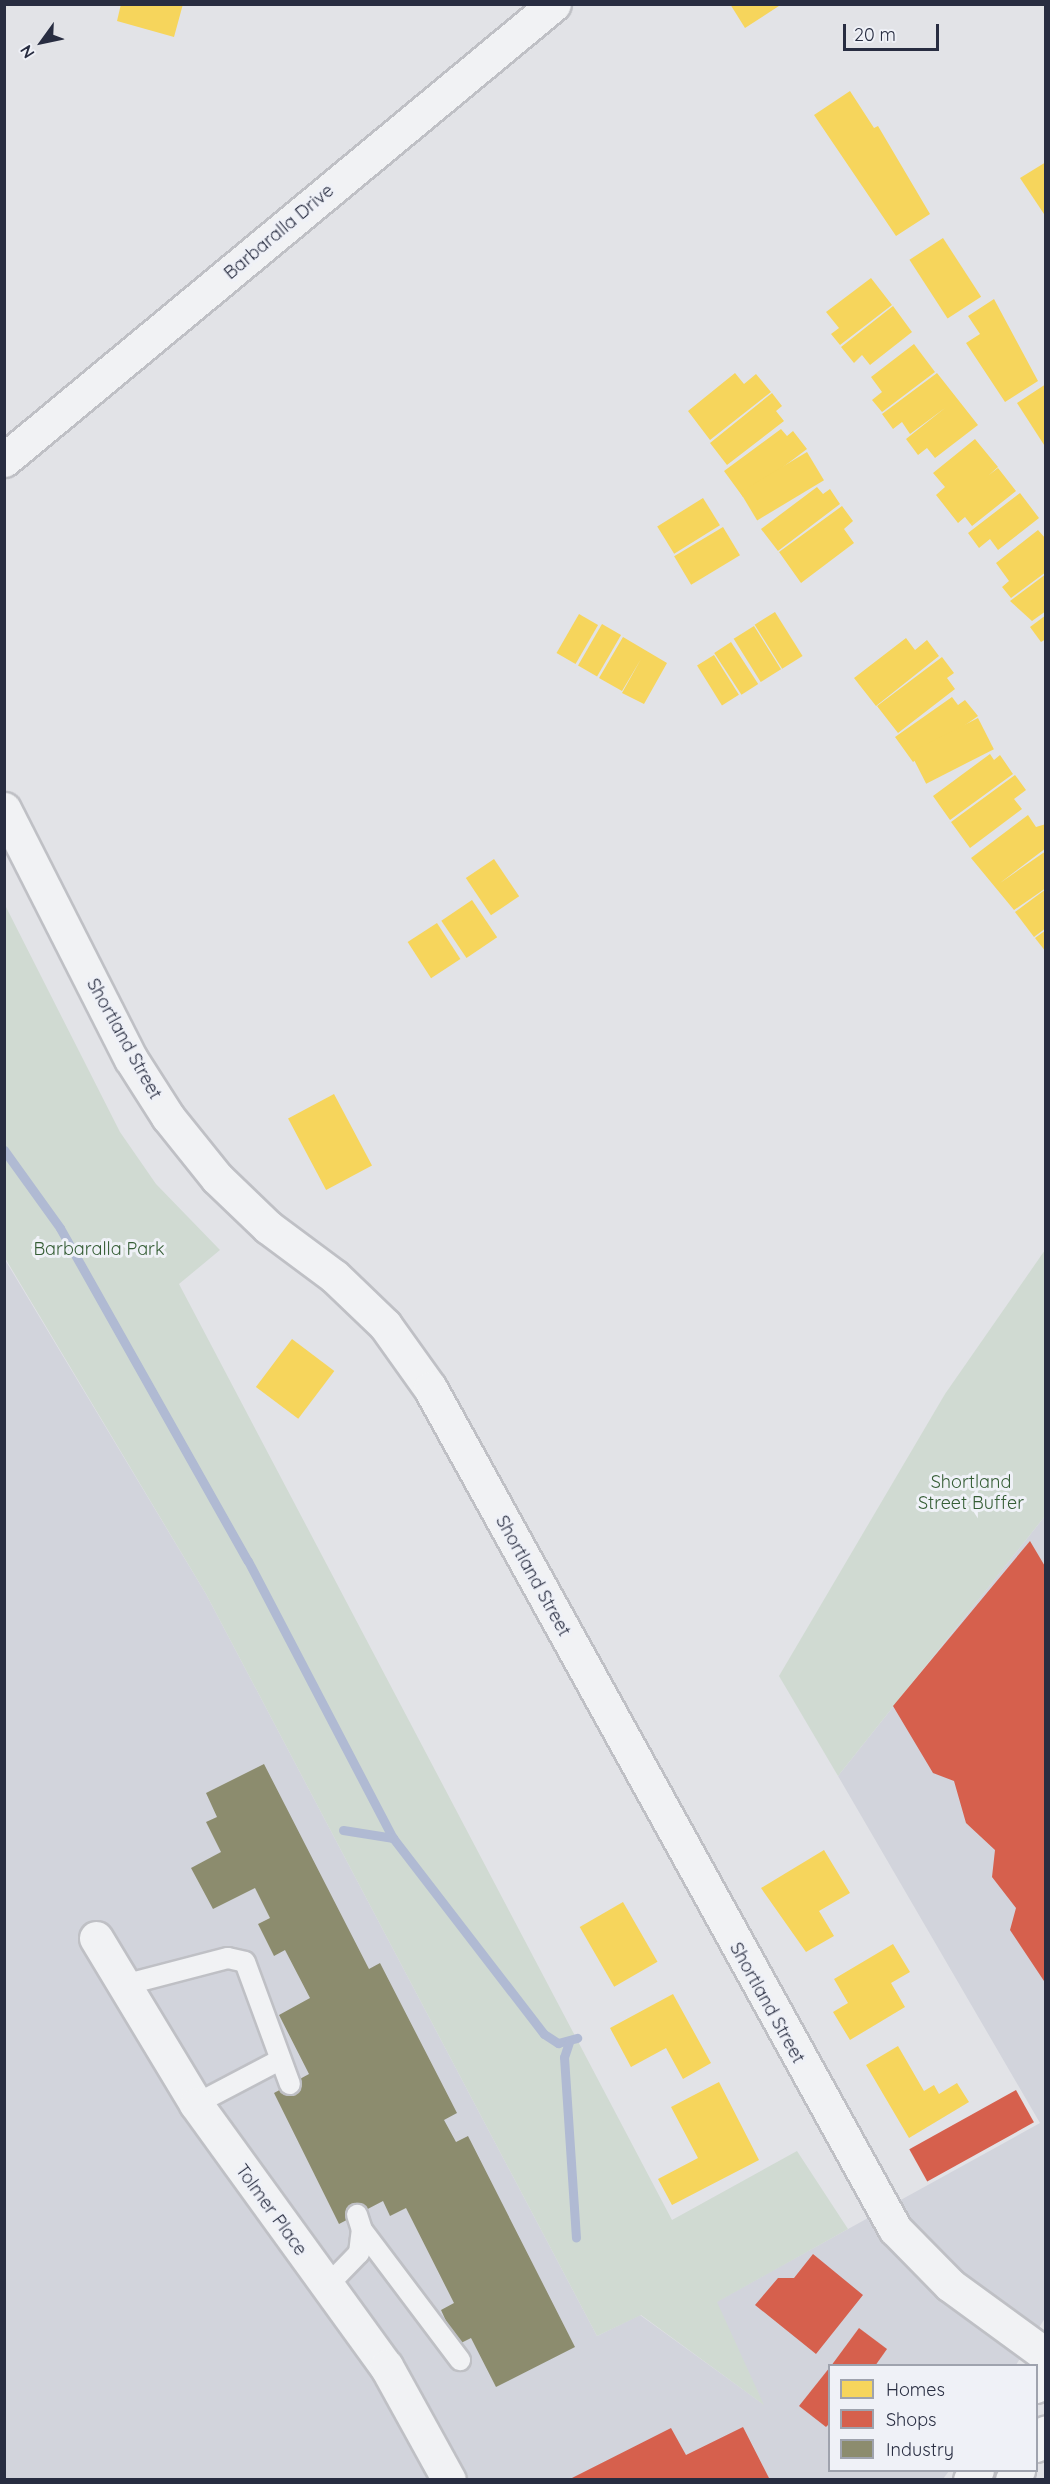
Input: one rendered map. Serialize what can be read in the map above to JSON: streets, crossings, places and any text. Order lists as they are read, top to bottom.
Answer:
{
  "streets": {
    "street": ["Barbaralla Drive", "Shortland Street", "Tolmer Place"]
  },
  "parks": ["Barbaralla Park", "Shortland Street Buffer"],
  "legend": ["Homes", "Shops", "Industry"],
  "scale_bar": "20 m",
  "north": "bottom left"
}
